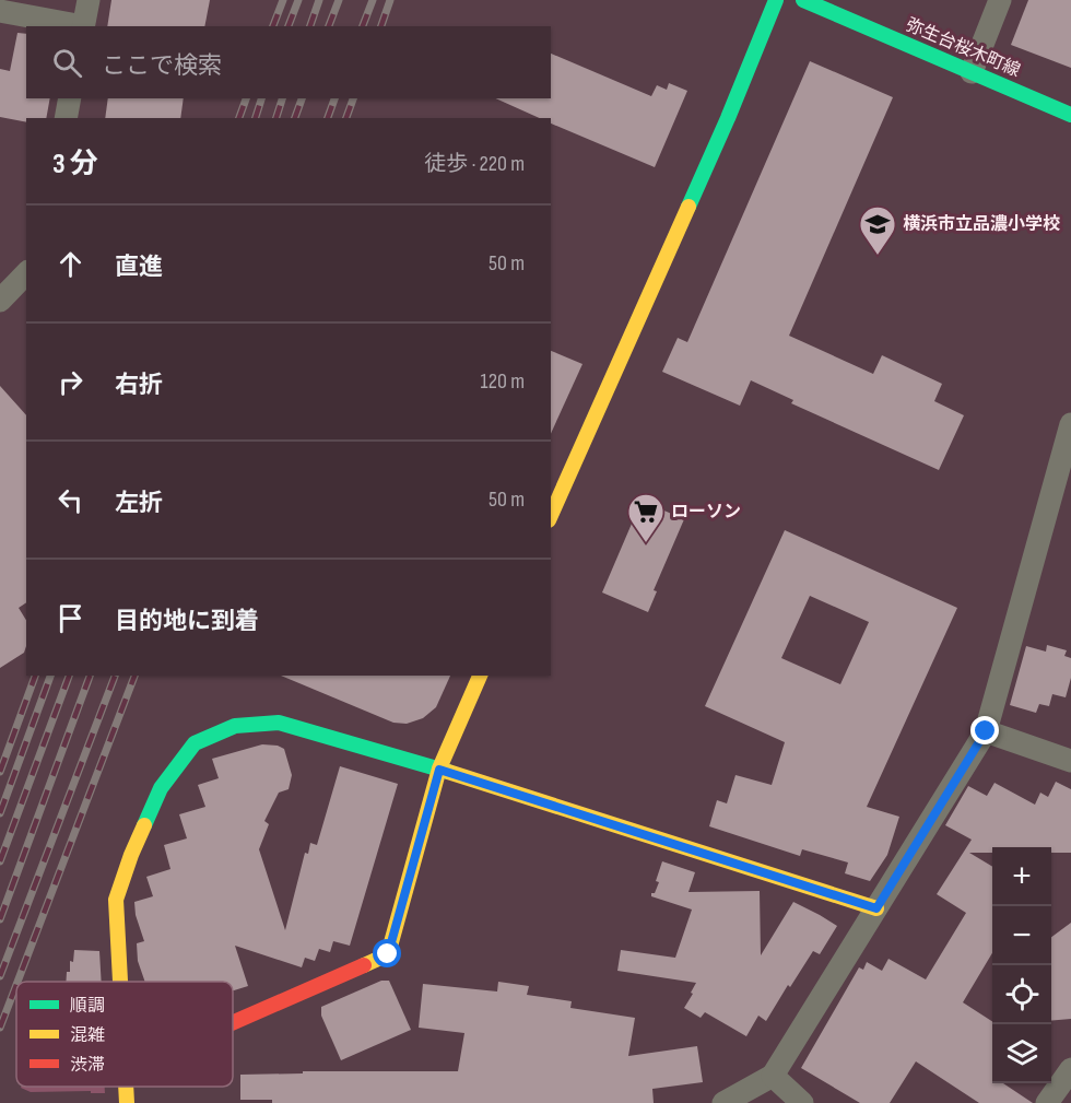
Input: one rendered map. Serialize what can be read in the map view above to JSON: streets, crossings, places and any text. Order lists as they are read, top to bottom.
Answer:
{
  "streets": {
    "street": ["弥生台桜木町線"]
  },
  "places": {
    "school or university": ["横浜市立品濃小学校"],
    "supermarket": ["ローソン"]
  },
  "legend": ["順調", "混雑", "渋滞"],
  "page": {
    "search": "ここで検索",
    "heading": ["3 分", "徒歩 · 220 m"],
    "list": [
      ["直進", "50 m"],
      ["右折", "120 m"],
      ["左折", "50 m"],
      "目的地に到着"
    ],
    "map_buttons": ["+", "−"]
  }
}
